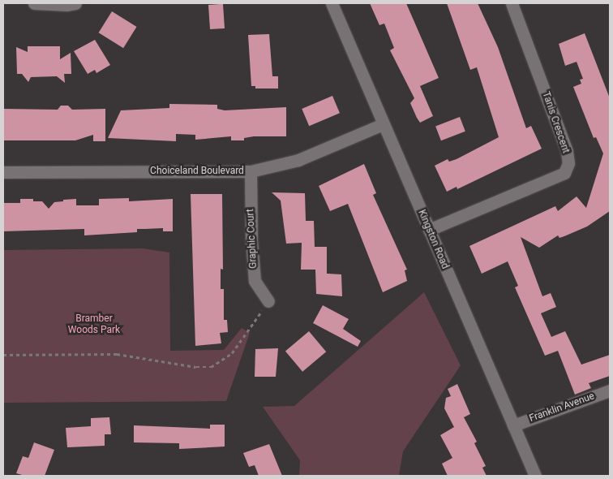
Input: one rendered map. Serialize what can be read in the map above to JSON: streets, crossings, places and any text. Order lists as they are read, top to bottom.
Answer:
{
  "streets": {
    "street": [
      "Tanis Crescent",
      "Choiceland Boulevard",
      "Graphic Court",
      "Kingston Road",
      "Franklin Avenue"
    ]
  },
  "crossings": [
    ["Tanis Crescent", "Kingston Road"],
    ["Choiceland Boulevard", "Graphic Court"],
    ["Choiceland Boulevard", "Kingston Road"],
    ["Kingston Road", "Franklin Avenue"]
  ],
  "parks": ["Bramber Woods Park"]
}
